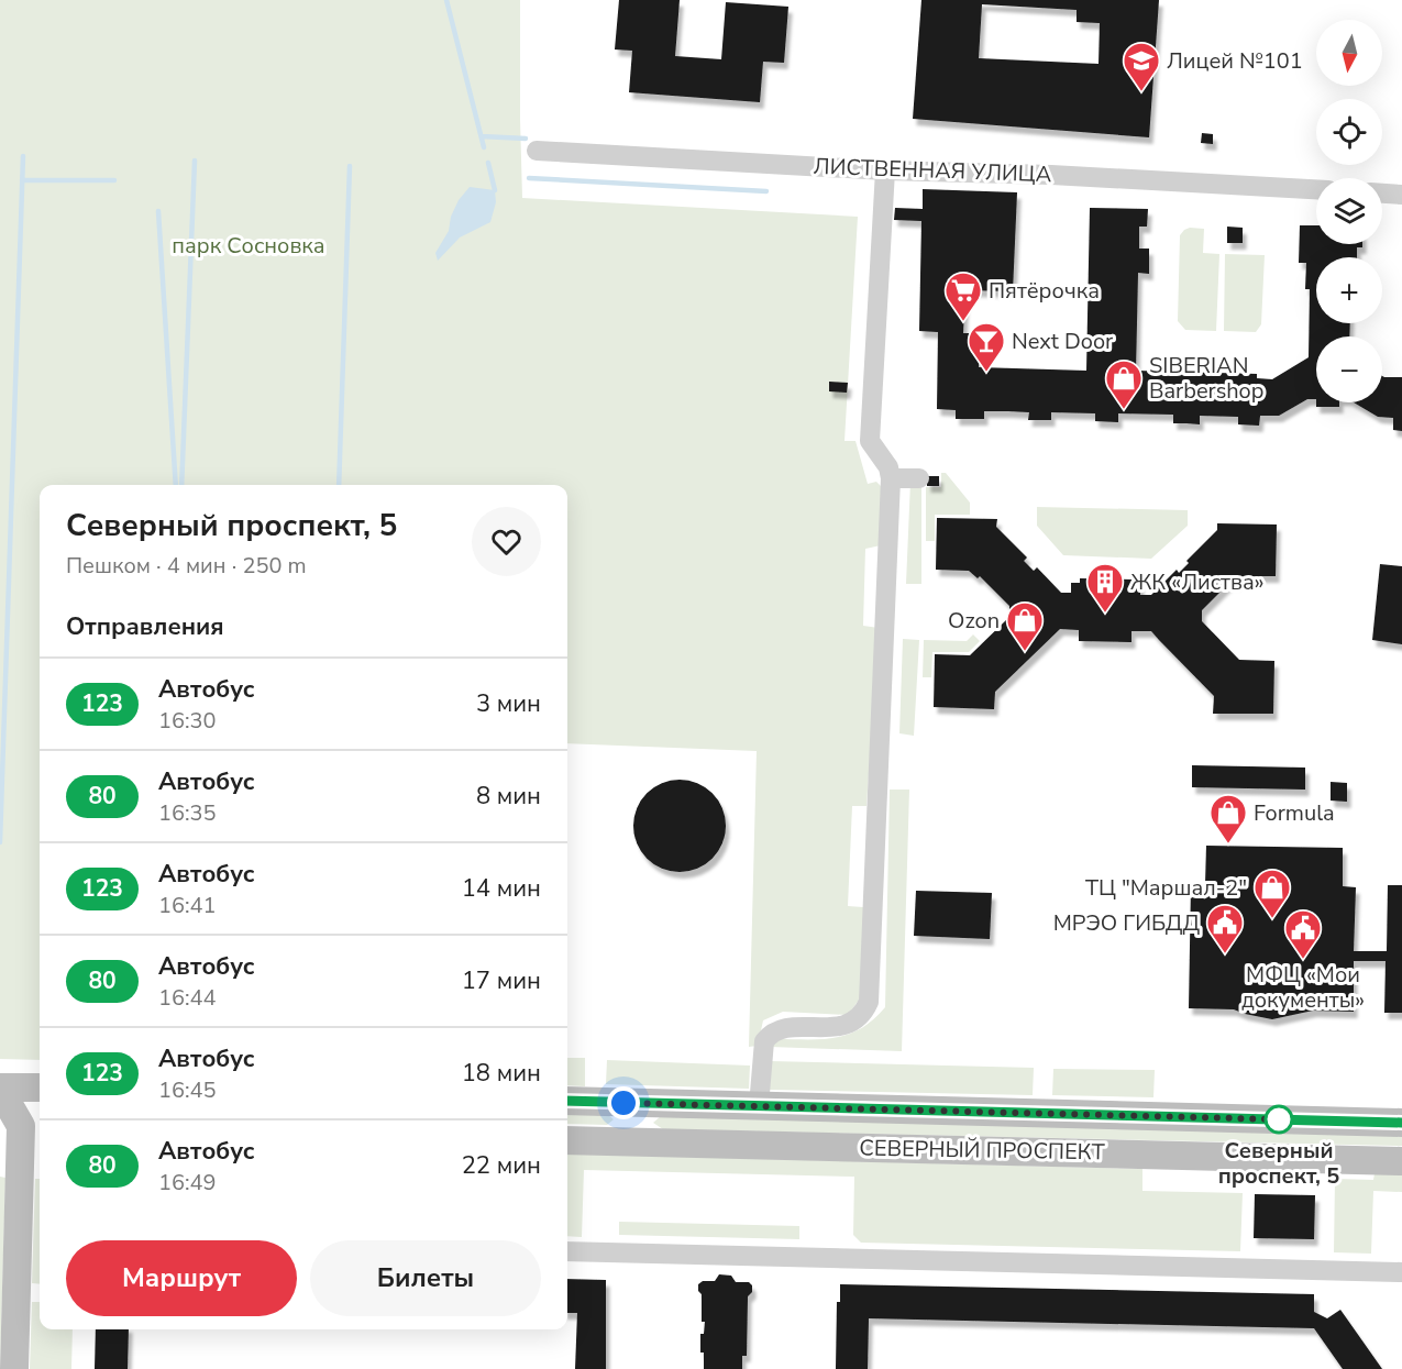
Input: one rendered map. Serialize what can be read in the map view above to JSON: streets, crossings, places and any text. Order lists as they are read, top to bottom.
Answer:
{
  "streets": {
    "main road": ["СЕВЕРНЫЙ ПРОСПЕКТ"],
    "street": ["ЛИСТВЕННАЯ УЛИЦА"]
  },
  "parks": ["парк Сосновка"],
  "places": {
    "school or university": ["Лицей №101"],
    "supermarket": ["Пятёрочка"],
    "bar": ["Next Door"],
    "shop": [
      "SIBERIAN Barbershop",
      "Ozon",
      "Formula",
      "ТЦ \"Маршал-2\""
    ],
    "building": ["ЖК «Листва»"],
    "public building": ["МРЭО ГИБДД", "МФЦ «Мои документы»"],
    "other": ["Северный проспект, 5"]
  },
  "lines": ["bus line 123"],
  "north": "bottom",
  "page": {
    "map_buttons": ["+", "−"],
    "heading": [
      ["Северный проспект, 5", "Пешком · 4 мин · 250 m"],
      "Отправления"
    ],
    "list": [
      {
        "mark": "123",
        "name": "Автобус",
        "note": "16:30",
        "value": "3 мин"
      },
      {
        "mark": "80",
        "name": "Автобус",
        "note": "16:35",
        "value": "8 мин"
      },
      {
        "mark": "123",
        "name": "Автобус",
        "note": "16:41",
        "value": "14 мин"
      },
      {
        "mark": "80",
        "name": "Автобус",
        "note": "16:44",
        "value": "17 мин"
      },
      {
        "mark": "123",
        "name": "Автобус",
        "note": "16:45",
        "value": "18 мин"
      },
      {
        "mark": "80",
        "name": "Автобус",
        "note": "16:49",
        "value": "22 мин"
      }
    ],
    "buttons": ["Маршрут", "Билеты"]
  }
}
